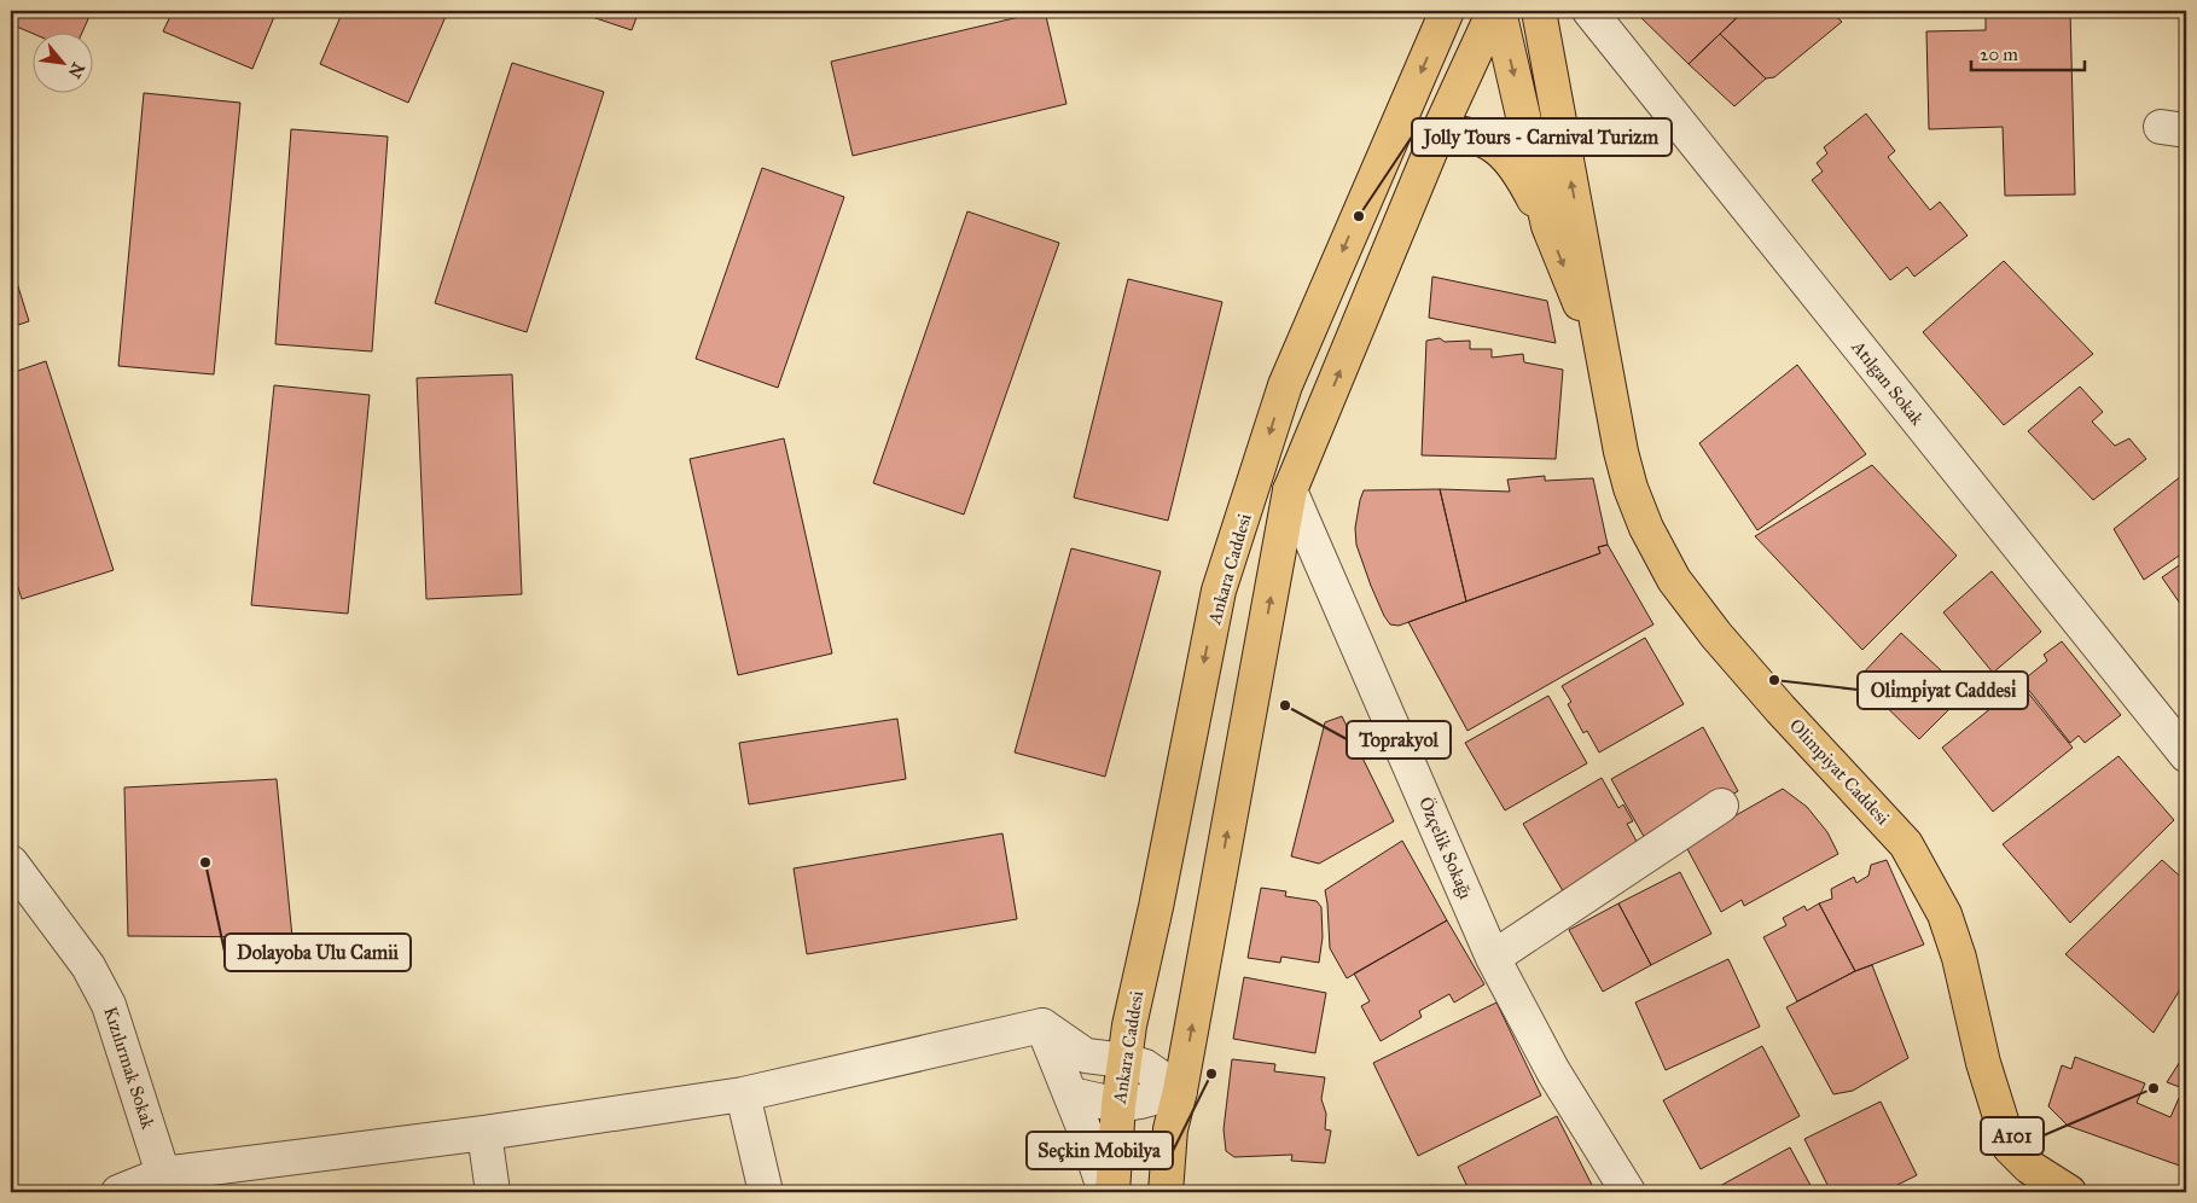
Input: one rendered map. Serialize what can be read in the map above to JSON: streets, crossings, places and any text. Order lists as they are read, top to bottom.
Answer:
{
  "streets": {
    "main road": ["Ankara Caddesi", "Olimpiyat Caddesi"],
    "street": ["Atılgan Sokak", "Özçelik Sokağı", "Kızılırmak Sokak"]
  },
  "places": [
    "Jolly Tours - Carnival Turizm",
    "Oli̇mpi̇yat Caddesi̇",
    "Toprakyol",
    "Dolayoba Ulu Camii",
    "Seçkin Mobilya",
    "A101"
  ],
  "scale_bar": "20 m",
  "north": "bottom right"
}
